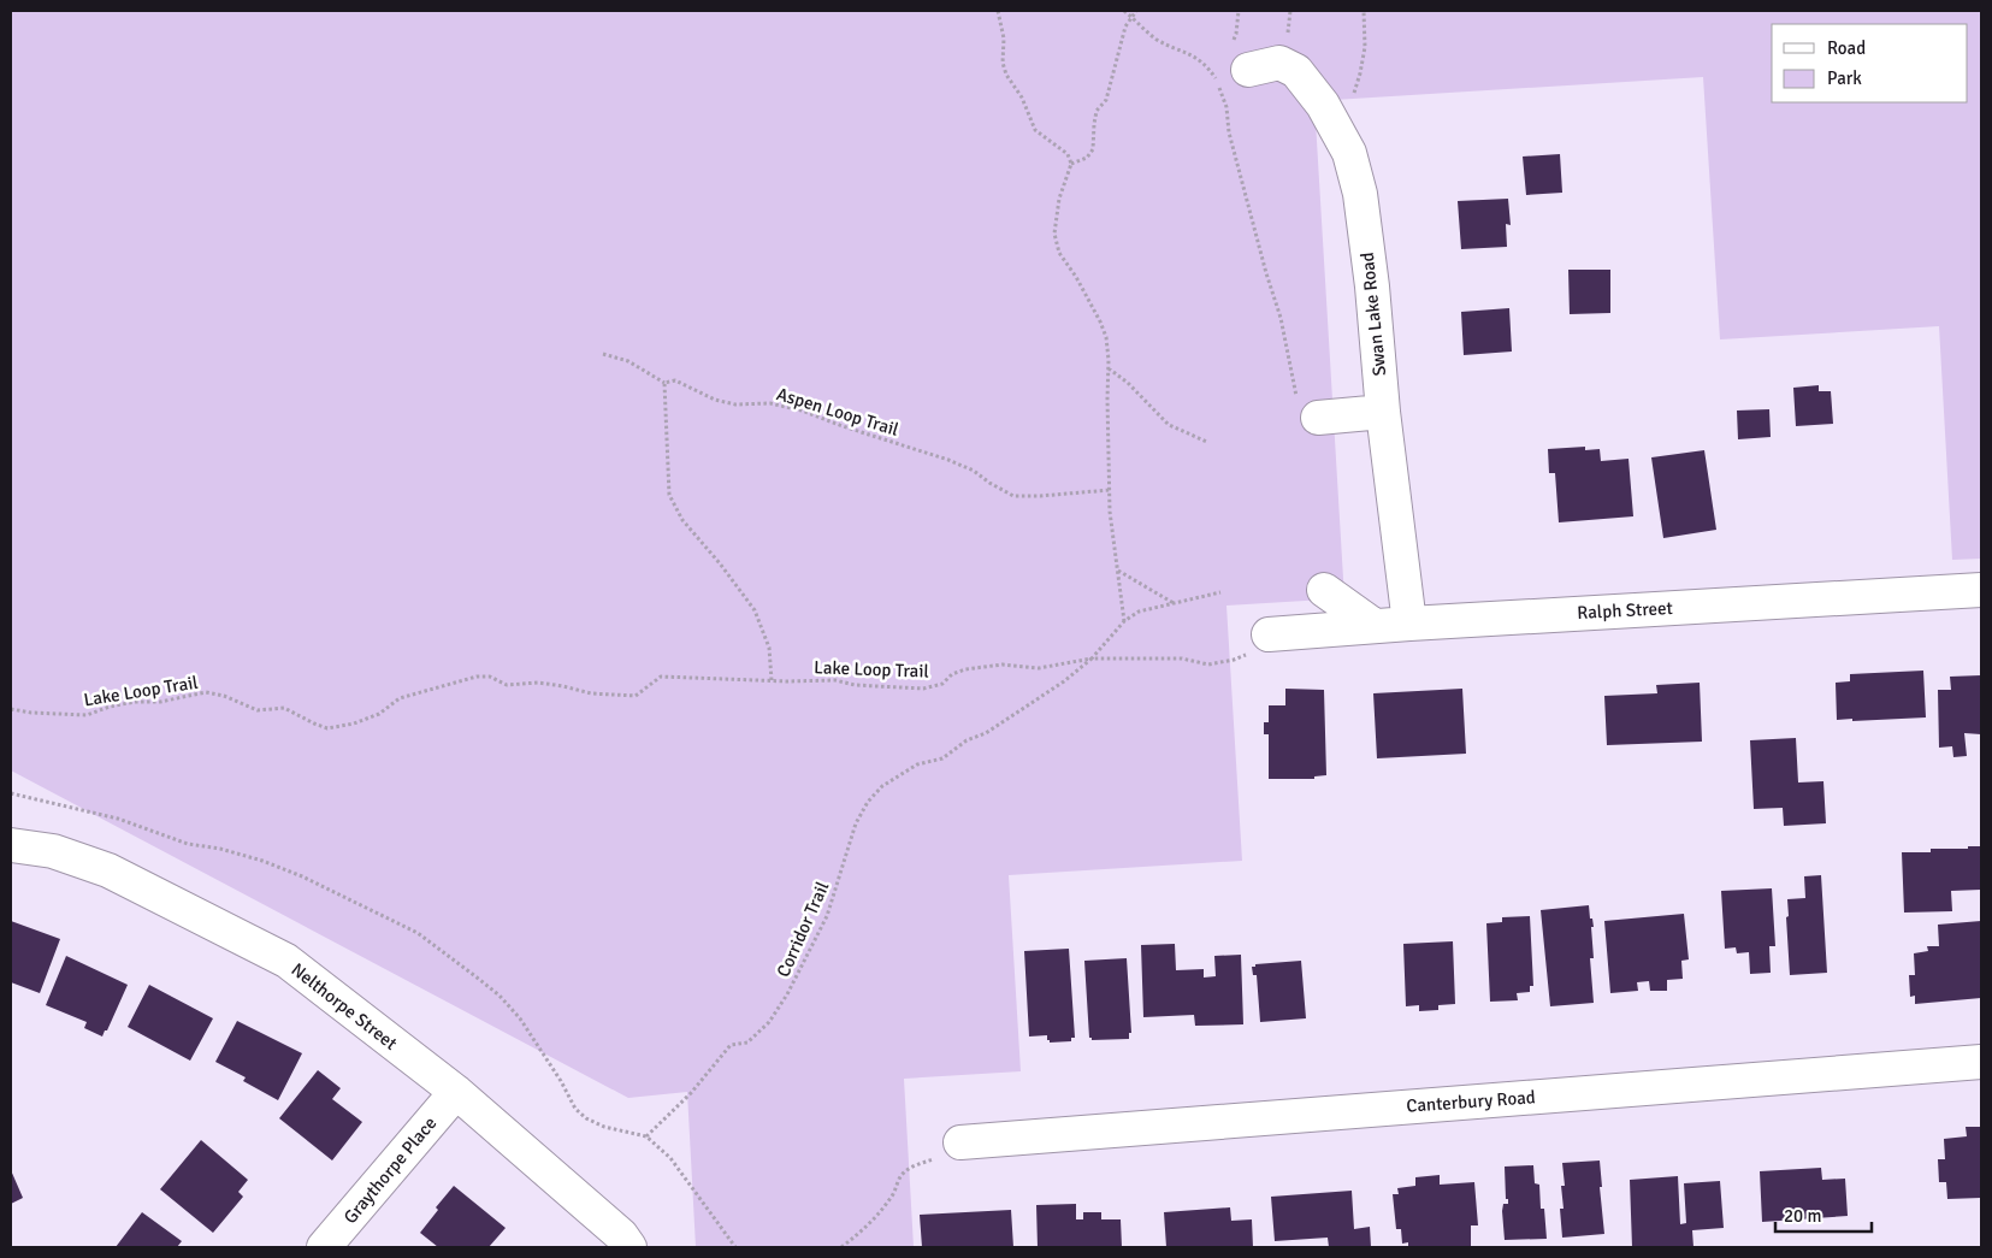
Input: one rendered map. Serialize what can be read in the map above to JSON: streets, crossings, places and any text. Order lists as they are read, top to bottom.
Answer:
{
  "streets": {
    "street": [
      "Swan Lake Road",
      "Ralph Street",
      "Nelthorpe Street",
      "Canterbury Road",
      "Graythorpe Place"
    ],
    "path": ["Aspen Loop Trail", "Lake Loop Trail", "Corridor Trail"]
  },
  "crossings": [
    ["Swan Lake Road", "Ralph Street"],
    ["Ralph Street", "Lake Loop Trail"],
    ["Lake Loop Trail", "Corridor Trail"],
    ["Nelthorpe Street", "Graythorpe Place"]
  ],
  "legend": ["Road", "Park"],
  "scale_bar": "20 m"
}
